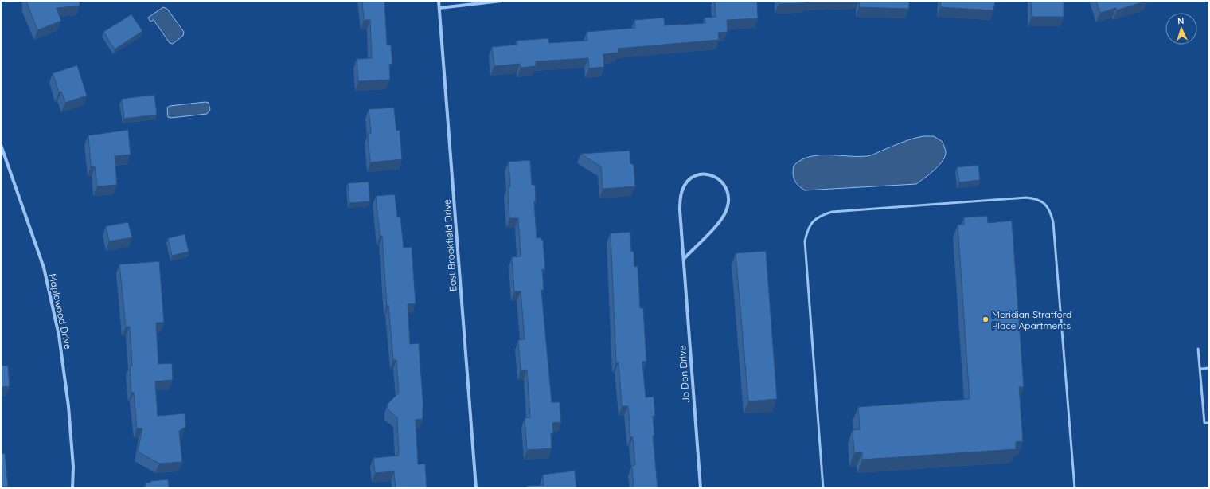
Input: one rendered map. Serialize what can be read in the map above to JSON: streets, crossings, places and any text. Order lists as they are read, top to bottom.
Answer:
{
  "streets": {
    "street": ["East Brookfield Drive", "Maplewood Drive", "Jo Don Drive"]
  },
  "places": ["Meridian Stratford Place Apartments"],
  "north": "top"
}
